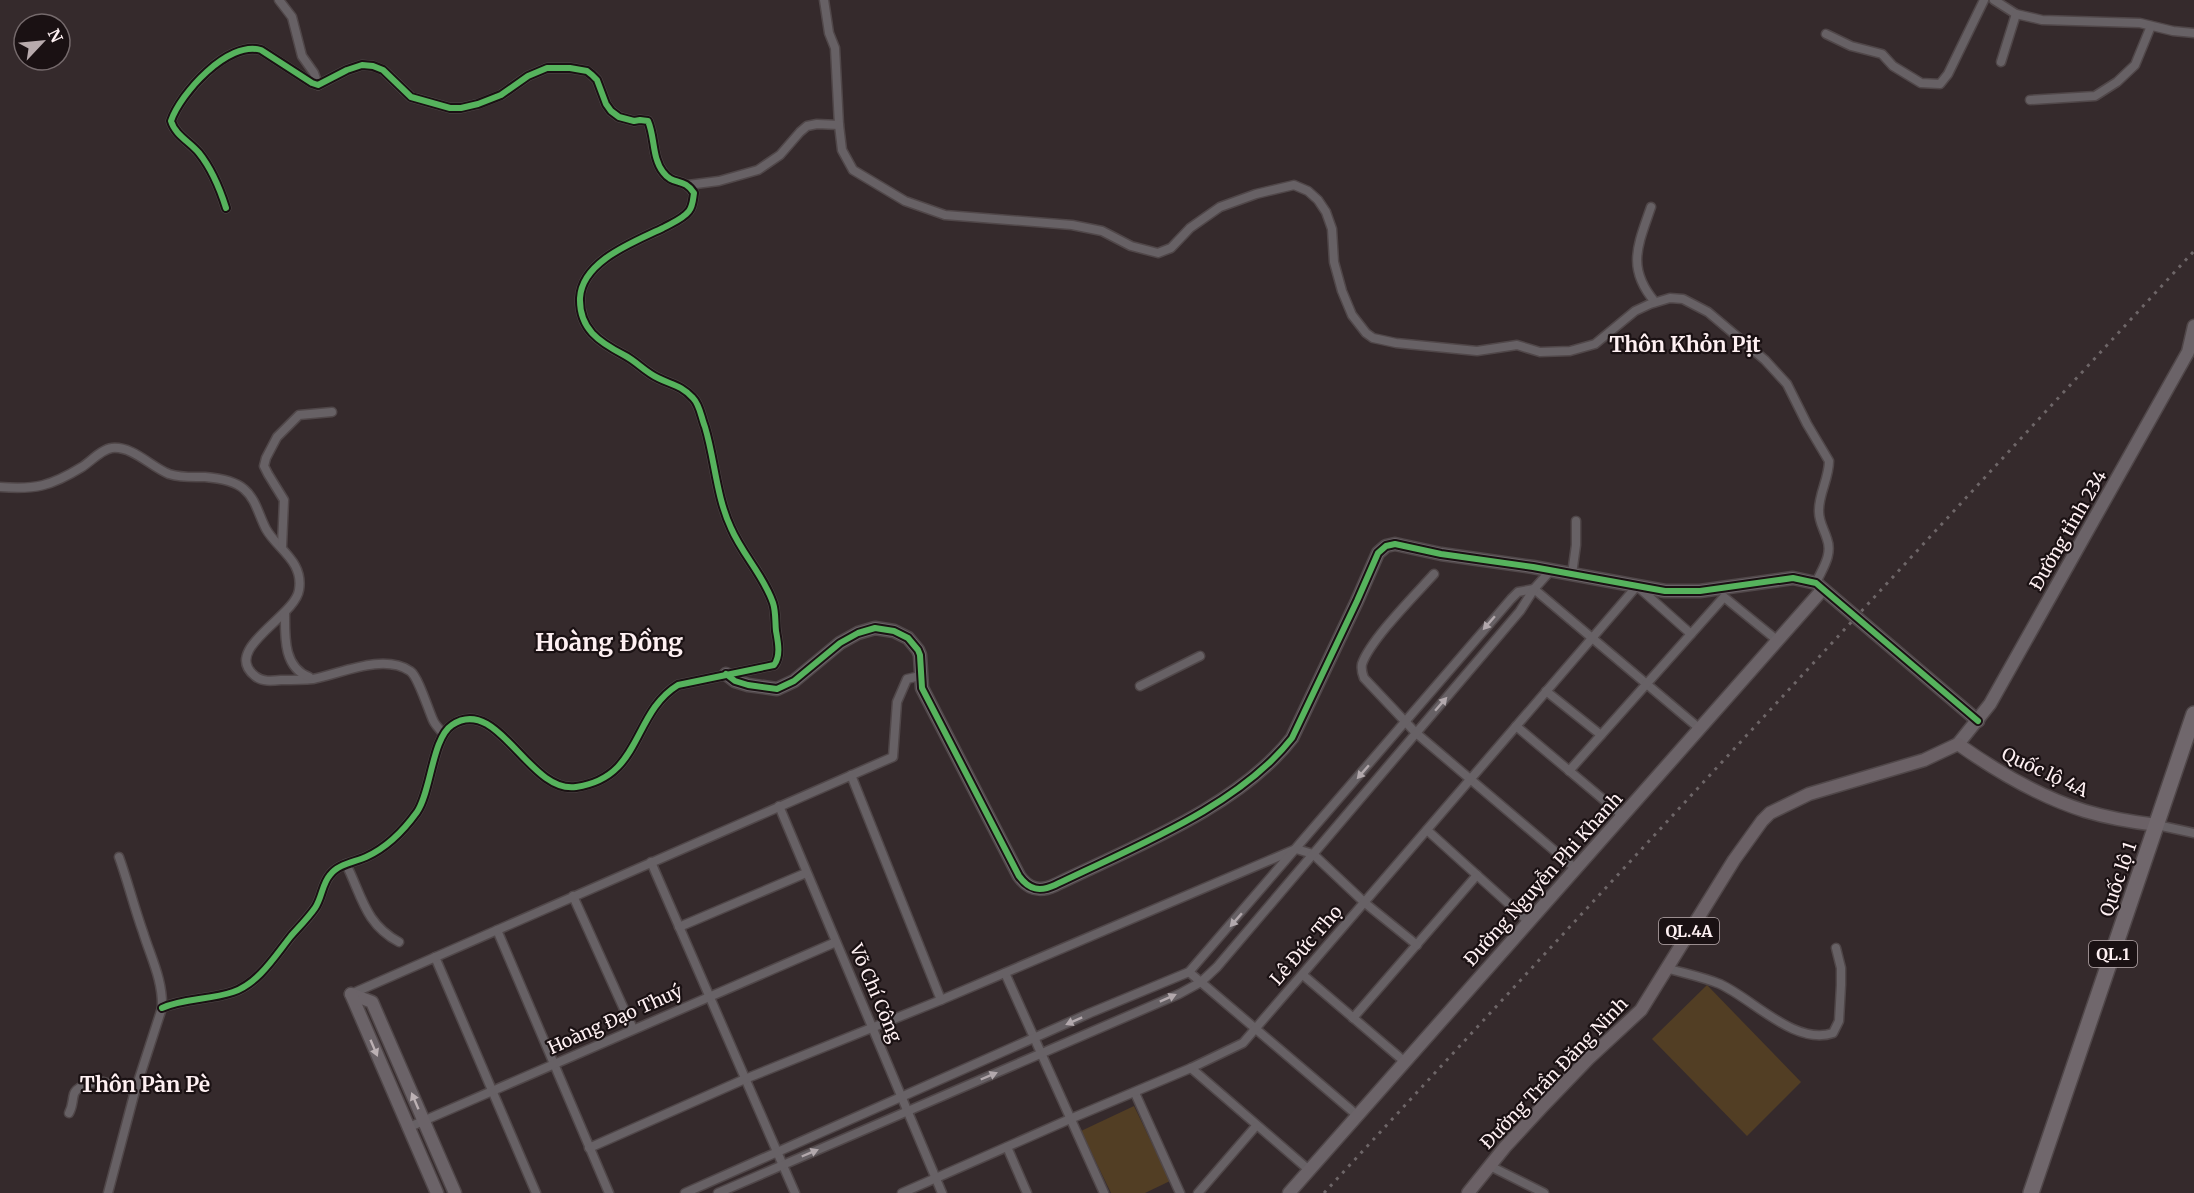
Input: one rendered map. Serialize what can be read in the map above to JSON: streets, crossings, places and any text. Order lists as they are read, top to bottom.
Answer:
{
  "streets": {
    "highway": ["Quốc lộ 1", "QL.1"],
    "main road": ["Quốc lộ 4A", "QL.4A", "Đường Trần Đăng Ninh"],
    "street": [
      "Đường tỉnh 234",
      "Đường Nguyễn Phi Khanh",
      "Lê Đức Thọ",
      "Võ Chí Công",
      "Hoàng Đạo Thuý"
    ]
  },
  "crossings": [
    ["Đường tỉnh 234", "Quốc lộ 4A"],
    ["Đường tỉnh 234", "Đường Trần Đăng Ninh"],
    ["Quốc lộ 4A", "Quốc lộ 1"],
    ["Quốc lộ 4A", "Đường Trần Đăng Ninh"],
    ["Lê Đức Thọ", "Võ Chí Công"],
    ["Võ Chí Công", "Hoàng Đạo Thuý"]
  ],
  "districts": ["Thôn Khỏn Pịt", "Hoàng Đồng", "Thôn Pàn Pè"],
  "north": "top right"
}
